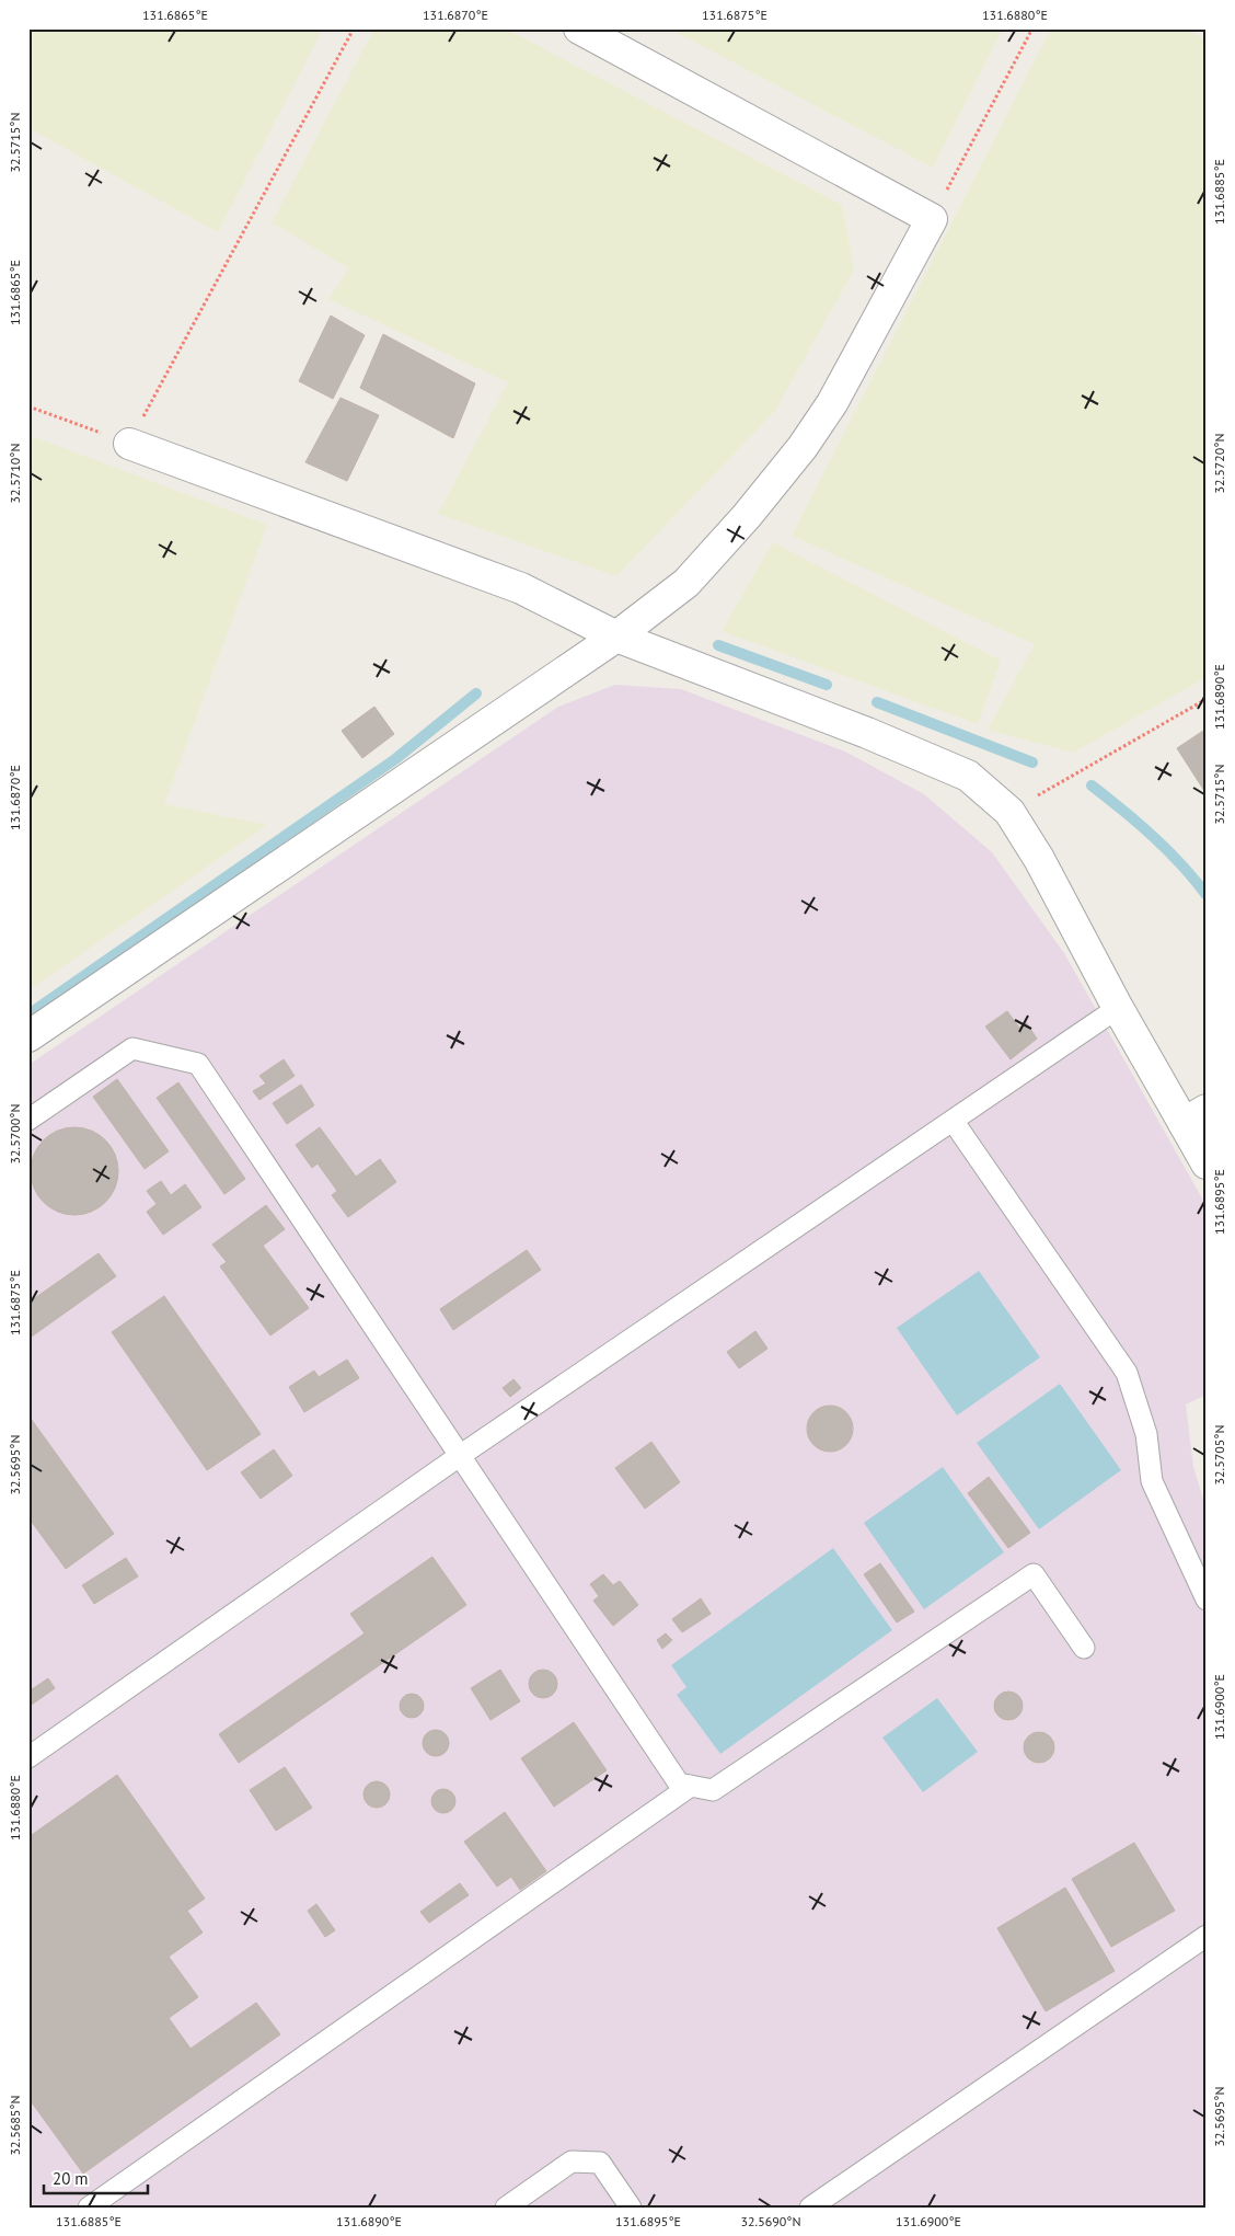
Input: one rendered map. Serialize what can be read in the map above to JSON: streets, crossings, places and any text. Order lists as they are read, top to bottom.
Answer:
{
  "scale_bar": "20 m",
  "coordinates": [
    "131.6865°E",
    "131.6870°E",
    "131.6875°E",
    "131.6880°E",
    "32.5715°N",
    "131.6885°E",
    "32.5720°N",
    "32.5710°N",
    "131.6890°E",
    "32.5700°N",
    "131.6895°E",
    "32.5705°N",
    "32.5695°N",
    "131.6900°E",
    "32.5685°N",
    "32.5690°N"
  ]
}
